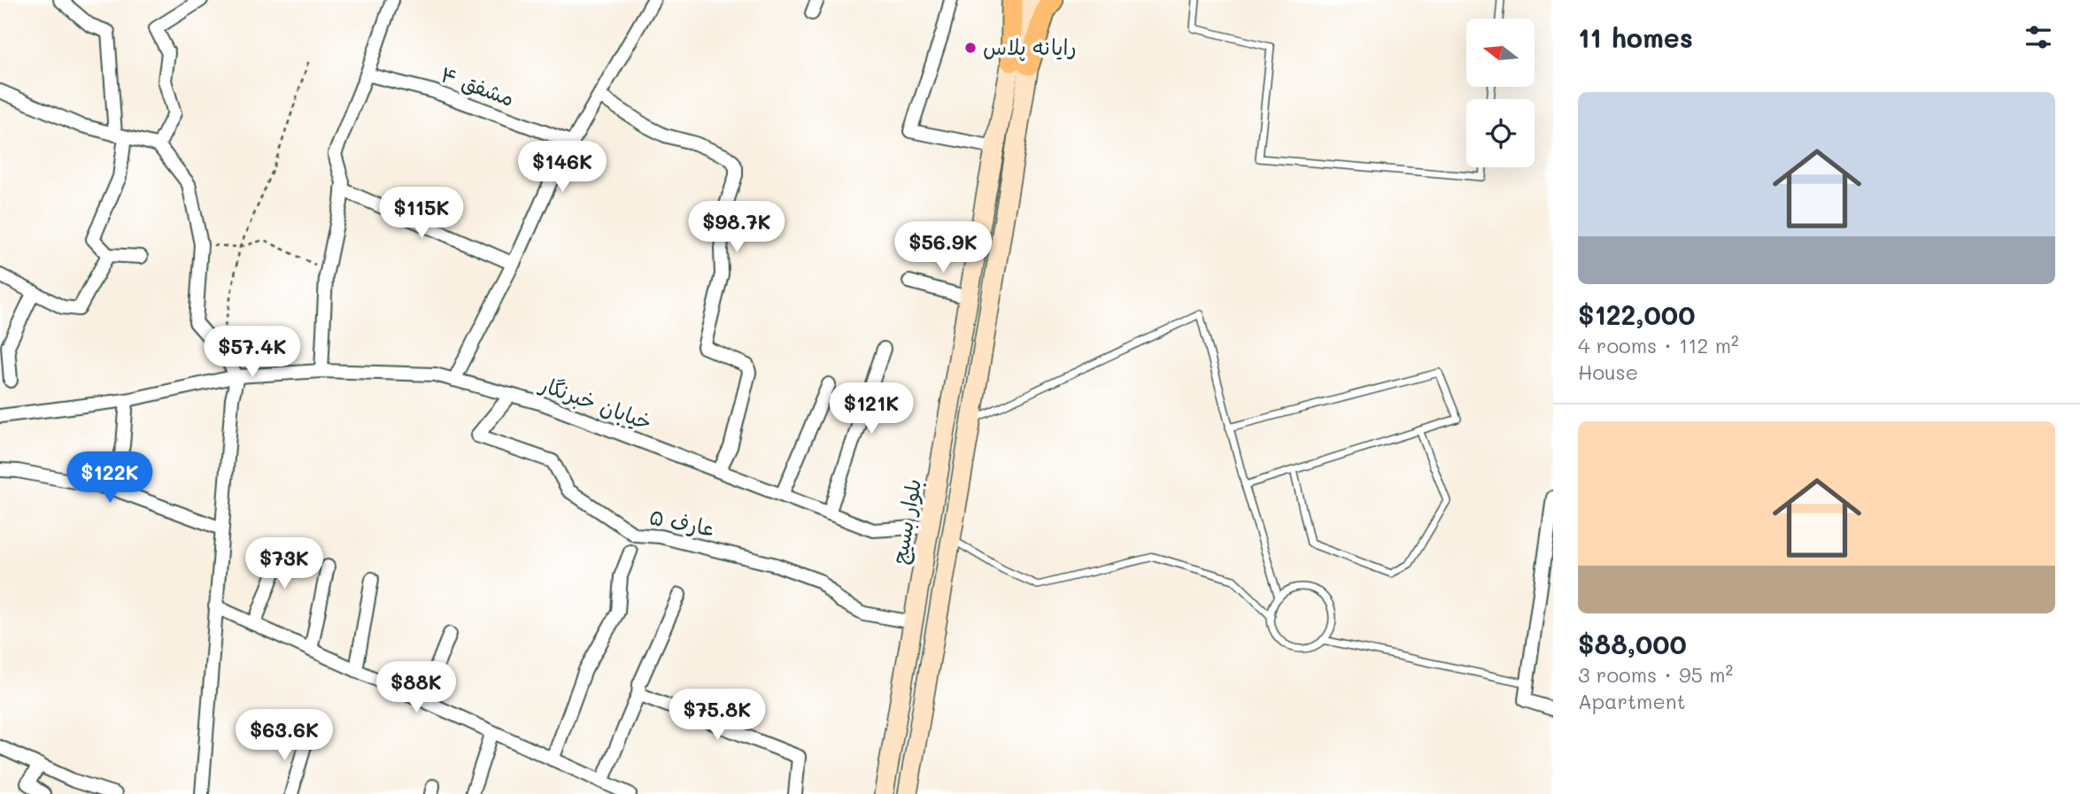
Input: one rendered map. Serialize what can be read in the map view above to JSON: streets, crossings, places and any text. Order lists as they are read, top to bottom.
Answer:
{
  "streets": {
    "main road": ["بلوار بسیج"],
    "street": ["مشفق ۴", "خیابان خبرنگار", "عارف ۵"]
  },
  "crossings": [
    ["خیابان خبرنگار", "بلوار بسیج"],
    ["خیابان خبرنگار", "عارف ۵"],
    ["بلوار بسیج", "عارف ۵"]
  ],
  "places": ["رایانه پلاس"],
  "north": "left",
  "page": {
    "heading": "11 homes",
    "list": [
      {
        "name": "$122,000",
        "note": "4 rooms · 112 m² · House"
      },
      {
        "name": "$88,000",
        "note": "3 rooms · 95 m² · Apartment"
      }
    ],
    "price": [
      "$146K",
      "$115K",
      "$98.7K",
      "$56.9K",
      "$57.4K",
      "$121K",
      "$122K",
      "$73K",
      "$88K",
      "$75.8K",
      "$63.6K"
    ]
  }
}
